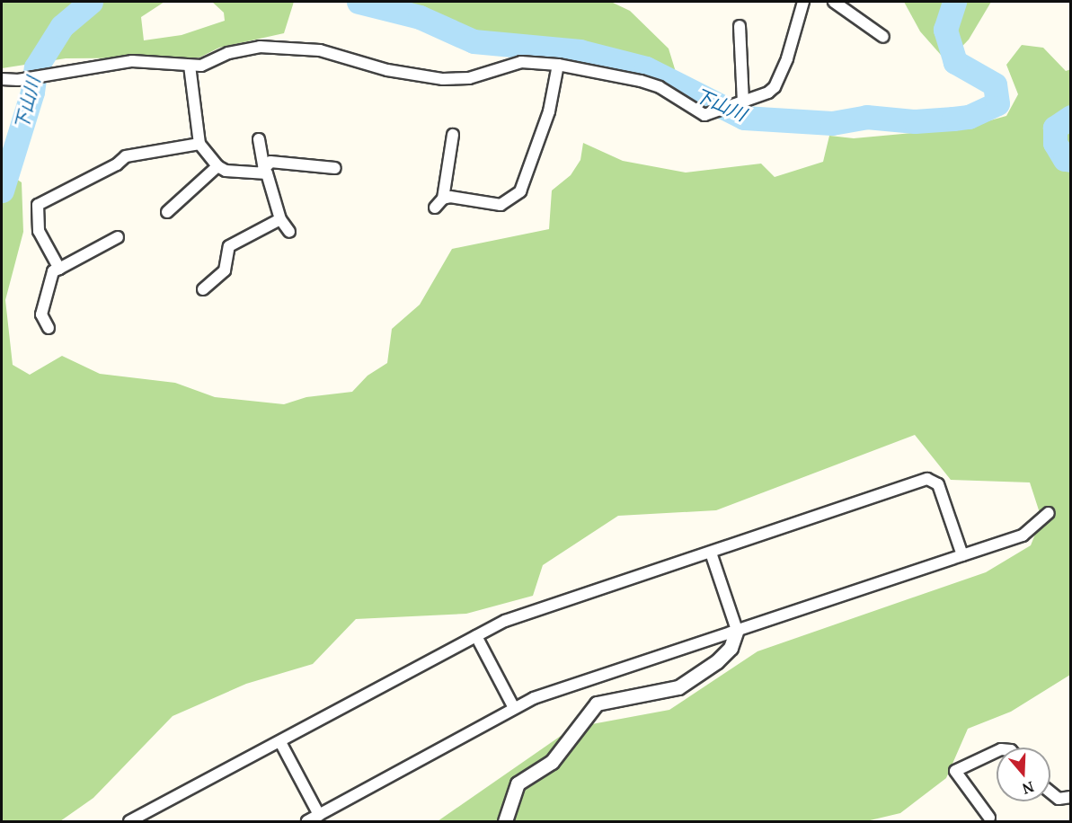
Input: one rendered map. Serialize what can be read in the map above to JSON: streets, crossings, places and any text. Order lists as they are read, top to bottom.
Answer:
{
  "water": ["下山川"],
  "north": "bottom"
}
